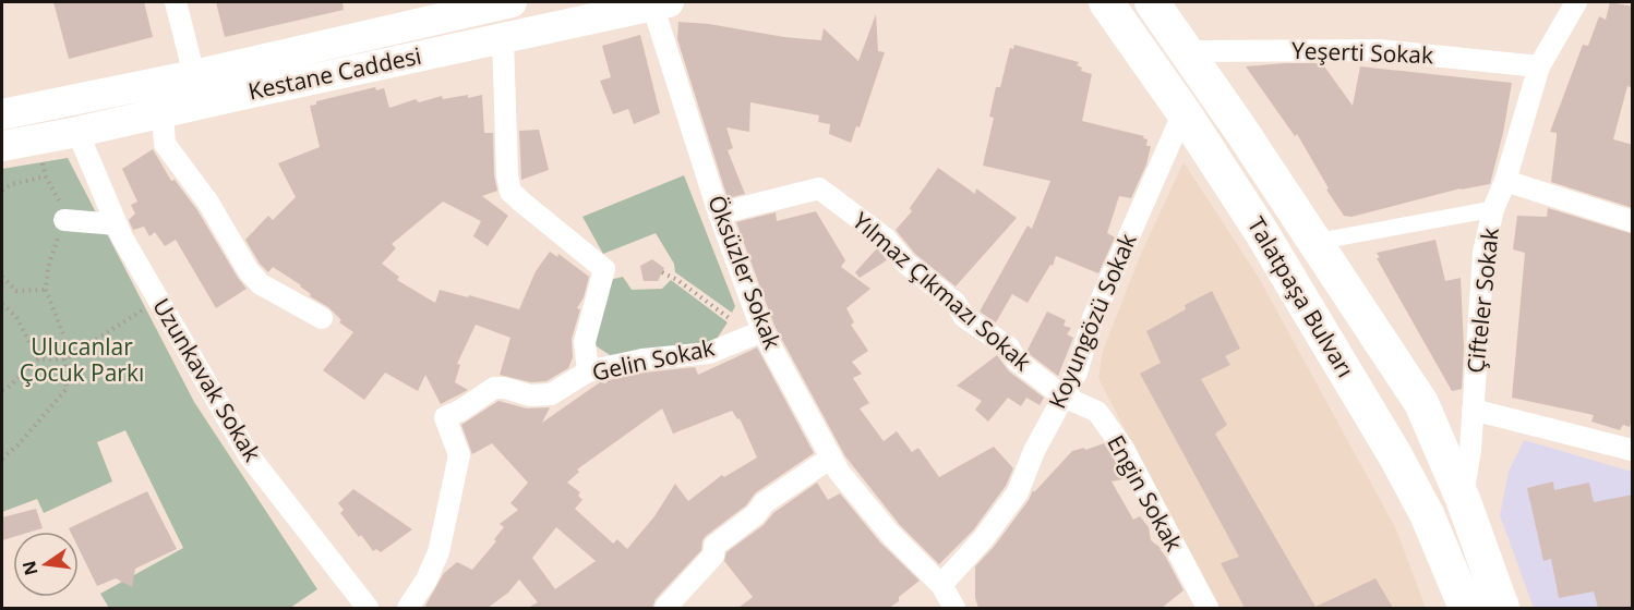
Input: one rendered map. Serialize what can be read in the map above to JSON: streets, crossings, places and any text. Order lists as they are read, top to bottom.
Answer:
{
  "streets": {
    "main road": ["Kestane Caddesi", "Talatpaşa Bulvarı"],
    "street": [
      "Yeşerti Sokak",
      "Öksüzler Sokak",
      "Yılmaz Çıkmazı Sokak",
      "Çifteler Sokak",
      "Koyungözü Sokak",
      "Gelin Sokak",
      "Uzunkavak Sokak",
      "Engin Sokak"
    ]
  },
  "crossings": [
    ["Yeşerti Sokak", "Talatpaşa Bulvarı"],
    ["Yeşerti Sokak", "Çifteler Sokak"],
    ["Kestane Caddesi", "Öksüzler Sokak"],
    ["Kestane Caddesi", "Uzunkavak Sokak"],
    ["Öksüzler Sokak", "Yılmaz Çıkmazı Sokak"],
    ["Öksüzler Sokak", "Koyungözü Sokak"],
    ["Öksüzler Sokak", "Gelin Sokak"],
    ["Yılmaz Çıkmazı Sokak", "Koyungözü Sokak"],
    ["Yılmaz Çıkmazı Sokak", "Engin Sokak"],
    ["Talatpaşa Bulvarı", "Çifteler Sokak"],
    ["Talatpaşa Bulvarı", "Koyungözü Sokak"],
    ["Koyungözü Sokak", "Engin Sokak"]
  ],
  "parks": ["Ulucanlar Çocuk Parkı"],
  "north": "left"
}
